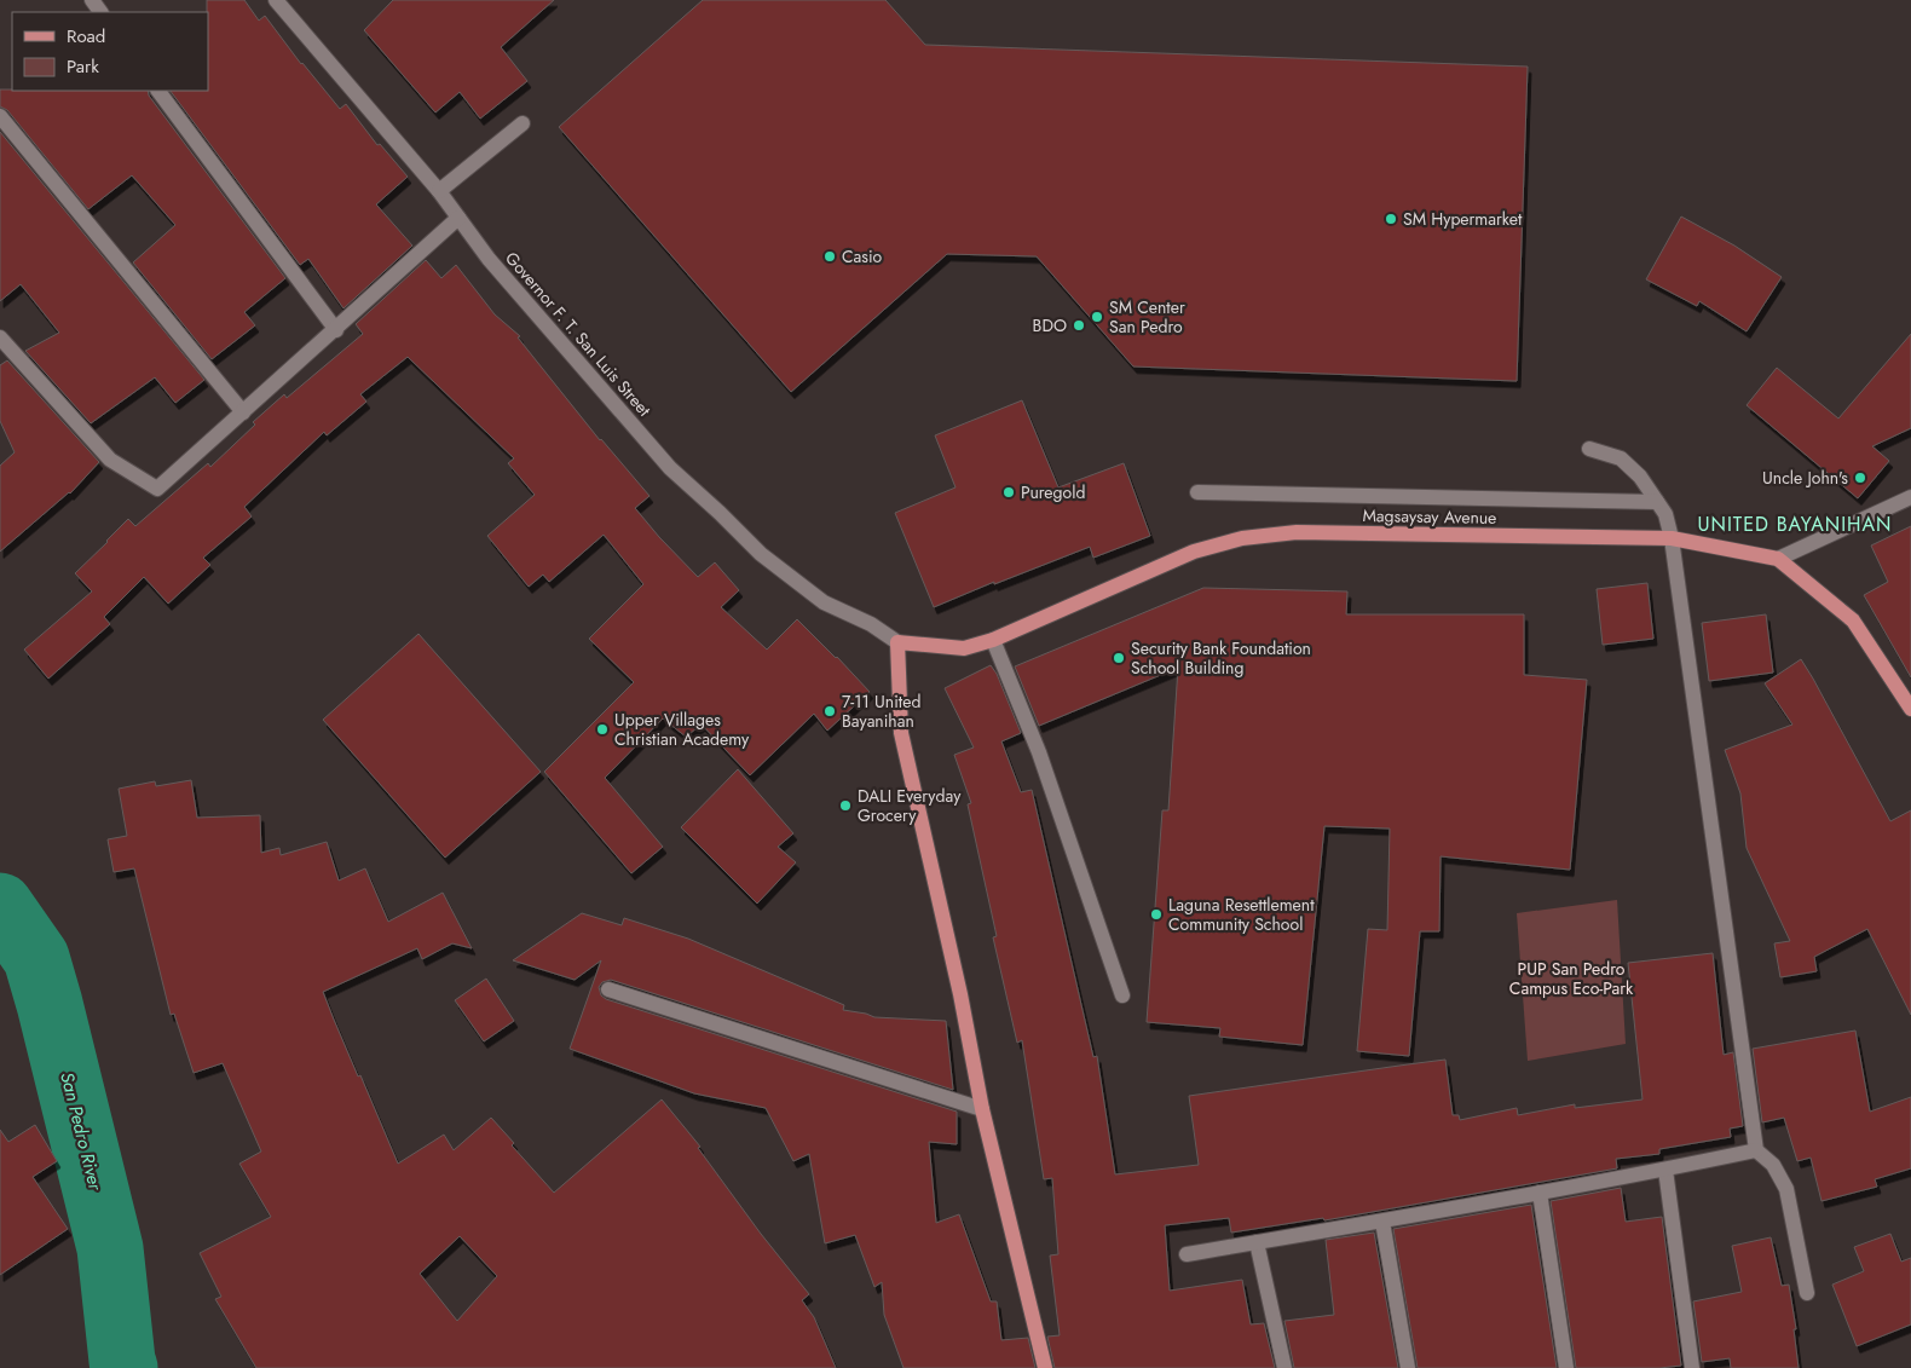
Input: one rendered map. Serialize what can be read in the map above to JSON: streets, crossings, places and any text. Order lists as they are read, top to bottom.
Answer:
{
  "streets": {
    "main road": ["Magsaysay Avenue"],
    "street": ["Governor F. T. San Luis Street"]
  },
  "crossings": [
    ["Governor F. T. San Luis Street", "Magsaysay Avenue"]
  ],
  "districts": ["UNITED BAYANIHAN"],
  "water": ["San Pedro River"],
  "parks": ["PUP San Pedro Campus Eco-Park"],
  "places": [
    "SM Hypermarket",
    "Casio",
    "SM Center San Pedro",
    "BDO",
    "Uncle John's",
    "Puregold",
    "Security Bank Foundation School Building",
    "7-11 United Bayanihan",
    "Upper Villages Christian Academy",
    "DALI Everyday Grocery",
    "Laguna Resettlement Community School"
  ],
  "legend": ["Road", "Park"]
}
